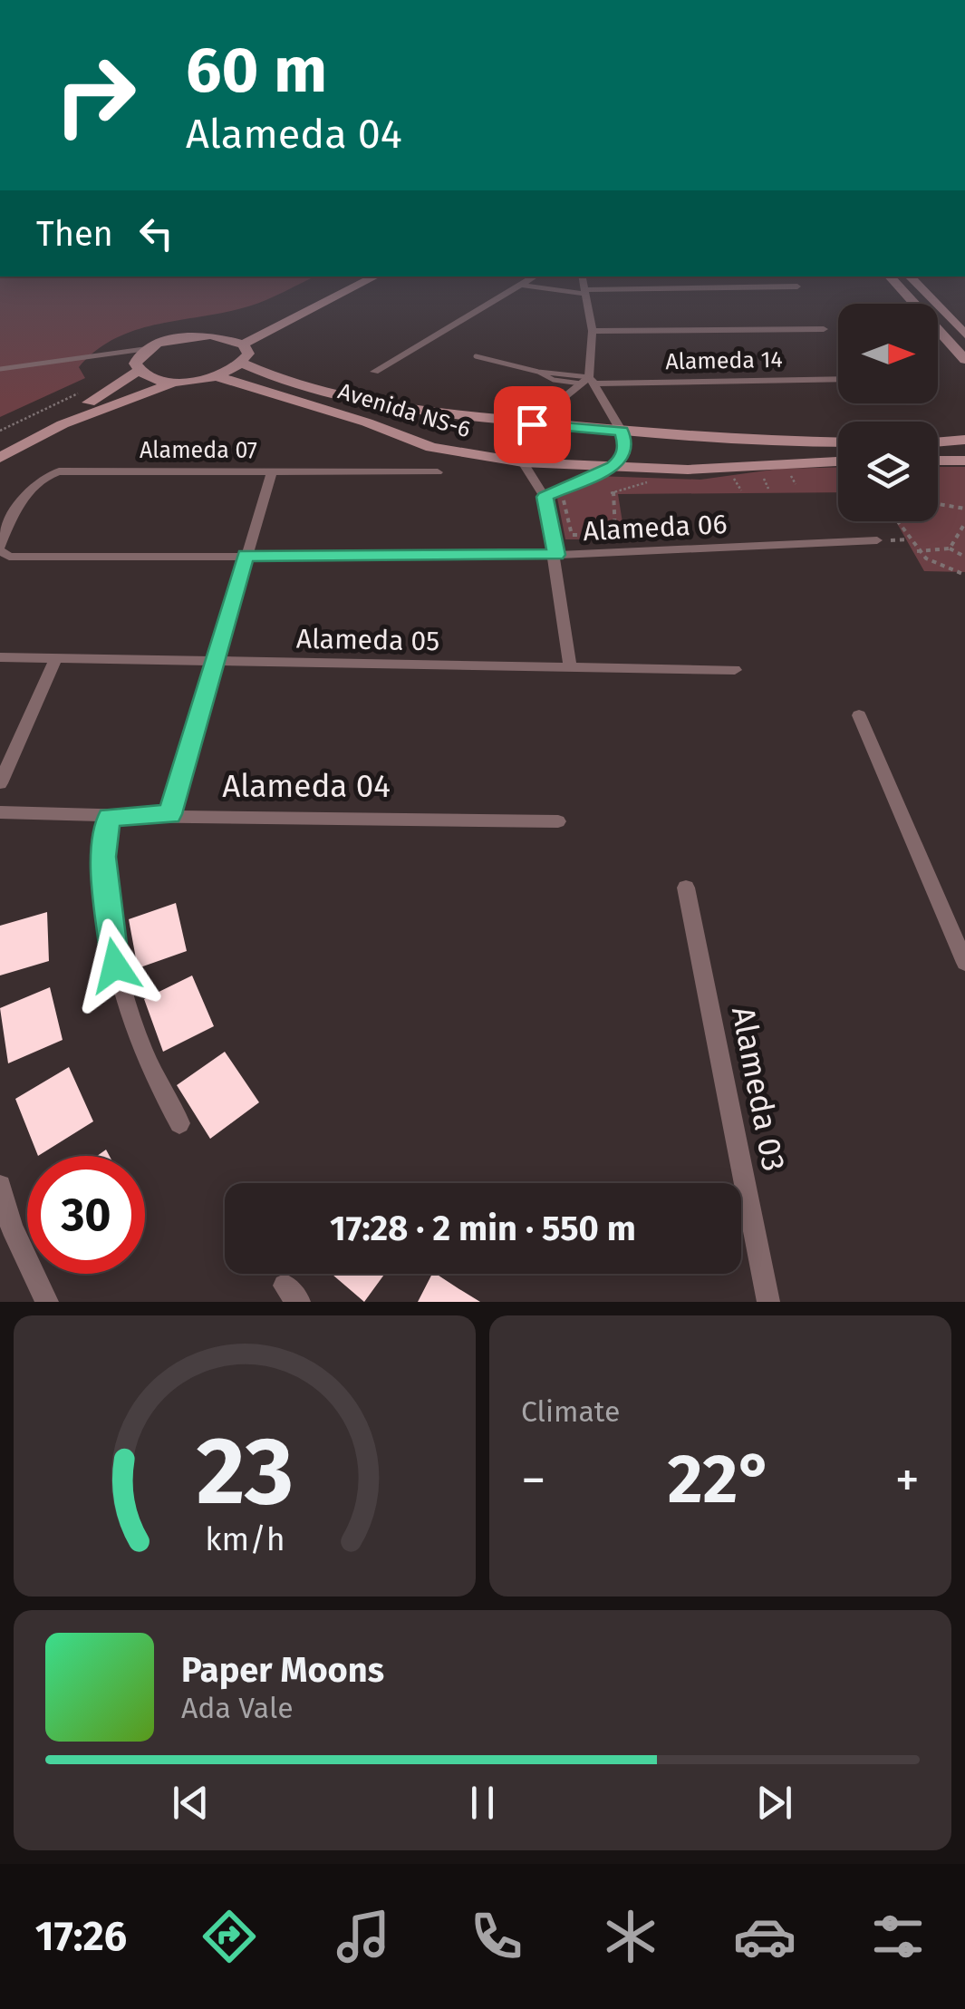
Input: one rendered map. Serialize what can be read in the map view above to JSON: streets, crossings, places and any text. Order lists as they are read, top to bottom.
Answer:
{
  "streets": {
    "street": [
      "Alameda 14",
      "Avenida NS-6",
      "Alameda 07",
      "Alameda 06",
      "Alameda 05",
      "Alameda 04",
      "Alameda 03"
    ]
  },
  "crossings": [
    ["Alameda 07", "Alameda 06"]
  ],
  "north": "right",
  "page": {
    "turn": ["60 m", "Alameda 04"],
    "then": "Then",
    "limit": "30",
    "trip": "17:28 · 2 min · 550 m",
    "tile": "Climate",
    "heat": ["−", "22°", "+"],
    "song": ["Paper Moons", "Ada Vale"],
    "tabs": "17:26",
    "gauge": ["23", "km/h"]
  }
}
